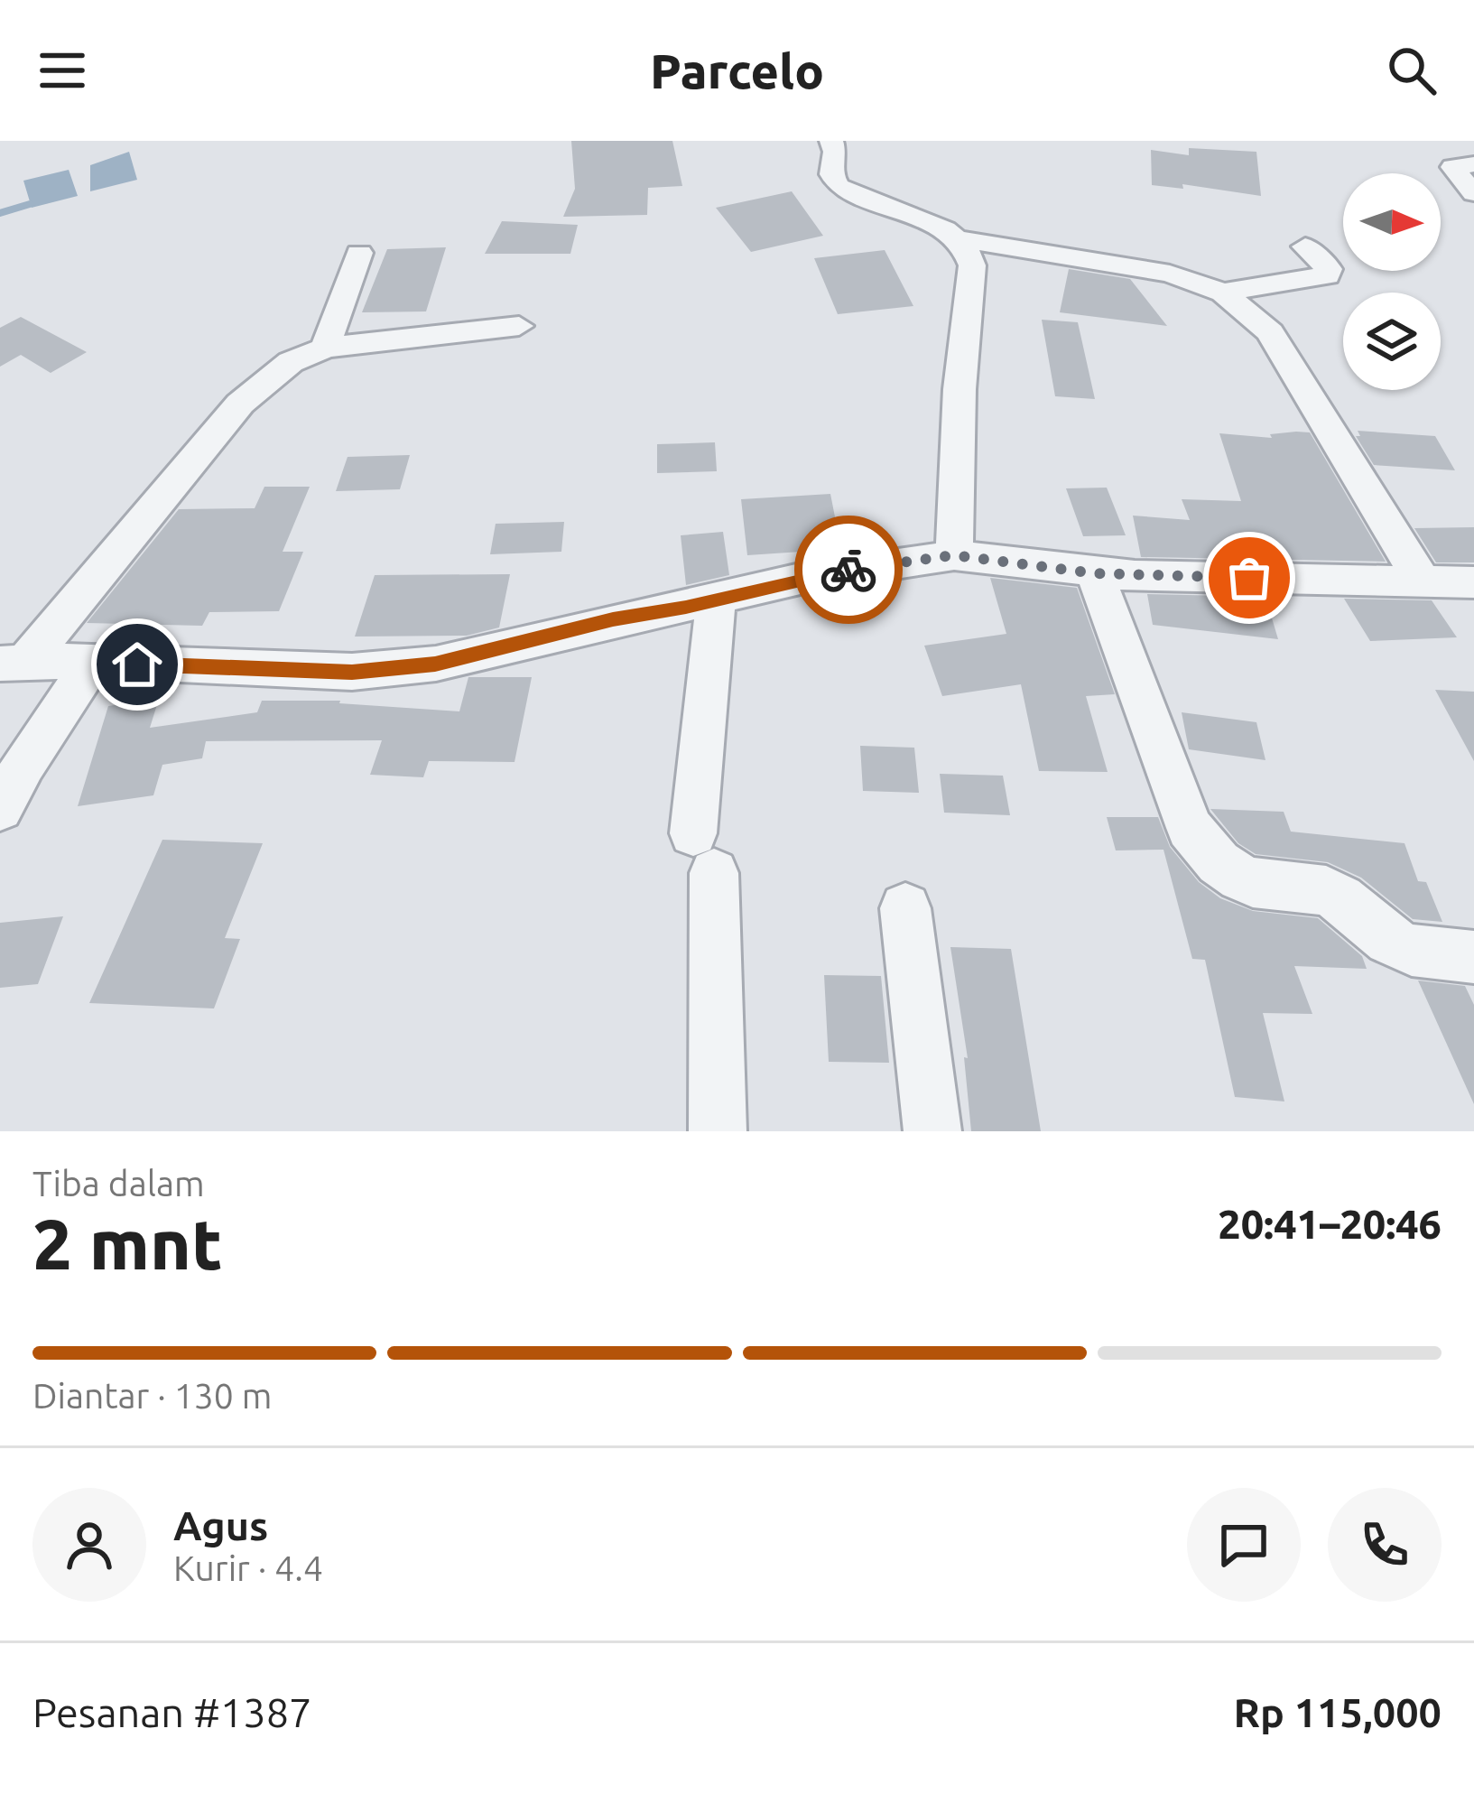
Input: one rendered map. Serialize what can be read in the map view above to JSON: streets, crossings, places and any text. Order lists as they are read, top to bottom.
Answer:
{
  "north": "right",
  "page": {
    "header": "Parcelo",
    "heading": ["2 mnt", "Tiba dalam", "20:41–20:46"],
    "panel": [
      "Agus",
      "Kurir · 4.4",
      "Pesanan #1387",
      "Rp 115,000"
    ],
    "bar": "Diantar · 130 m"
  }
}
